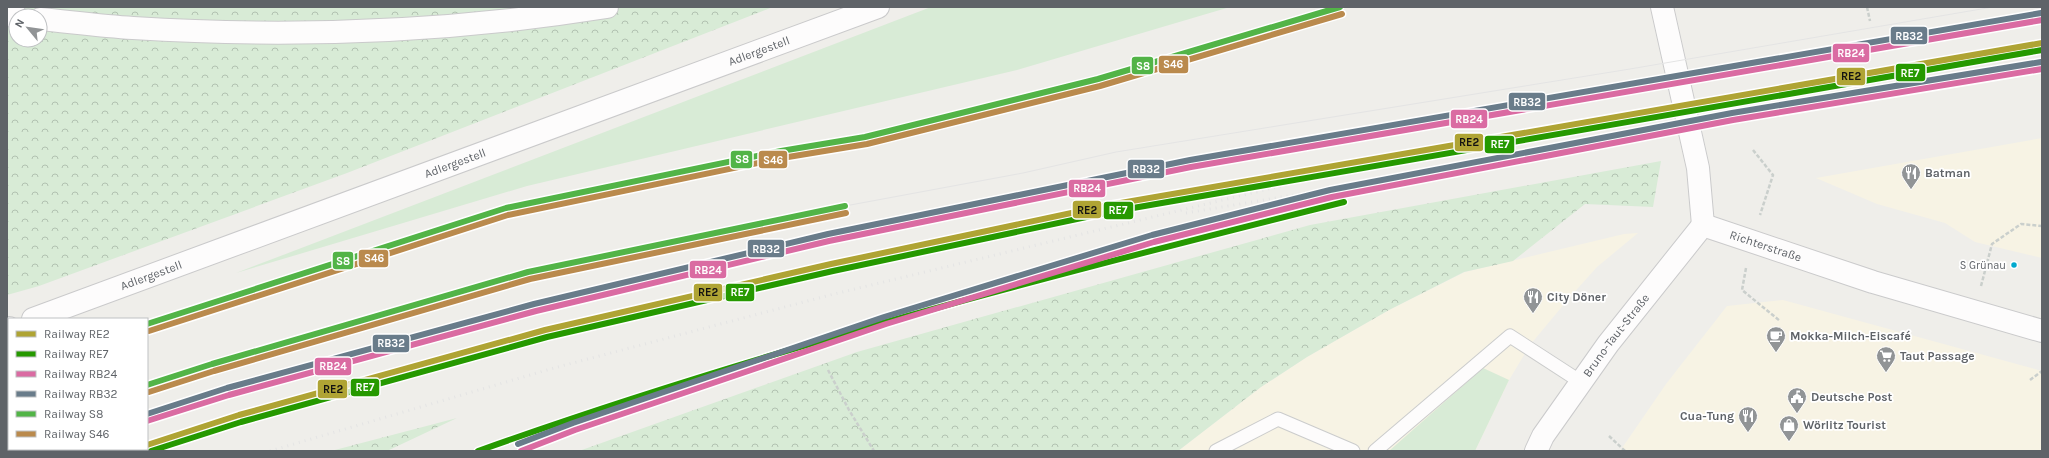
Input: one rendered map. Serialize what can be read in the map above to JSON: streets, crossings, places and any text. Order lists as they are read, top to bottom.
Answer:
{
  "streets": {
    "main road": ["Adlergestell", "Richterstraße", "Bruno-Taut-Straße"]
  },
  "crossings": [
    ["Richterstraße", "Bruno-Taut-Straße"]
  ],
  "places": {
    "restaurant": ["Batman", "City Döner", "Cua-Tung"],
    "other": ["S Grünau"],
    "cafe": ["Mokka-Milch-Eiscafé"],
    "supermarket": ["Taut Passage"],
    "public building": ["Deutsche Post"],
    "shop": ["Wörlitz Tourist"]
  },
  "lines": [
    "rail line S8",
    "rail line RB32",
    "rail line S46",
    "rail line RB24",
    "rail line RE2",
    "rail line RE7"
  ],
  "legend": [
    "Railway RE2",
    "Railway RE7",
    "Railway RB24",
    "Railway RB32",
    "Railway S8",
    "Railway S46"
  ],
  "north": "top left"
}
